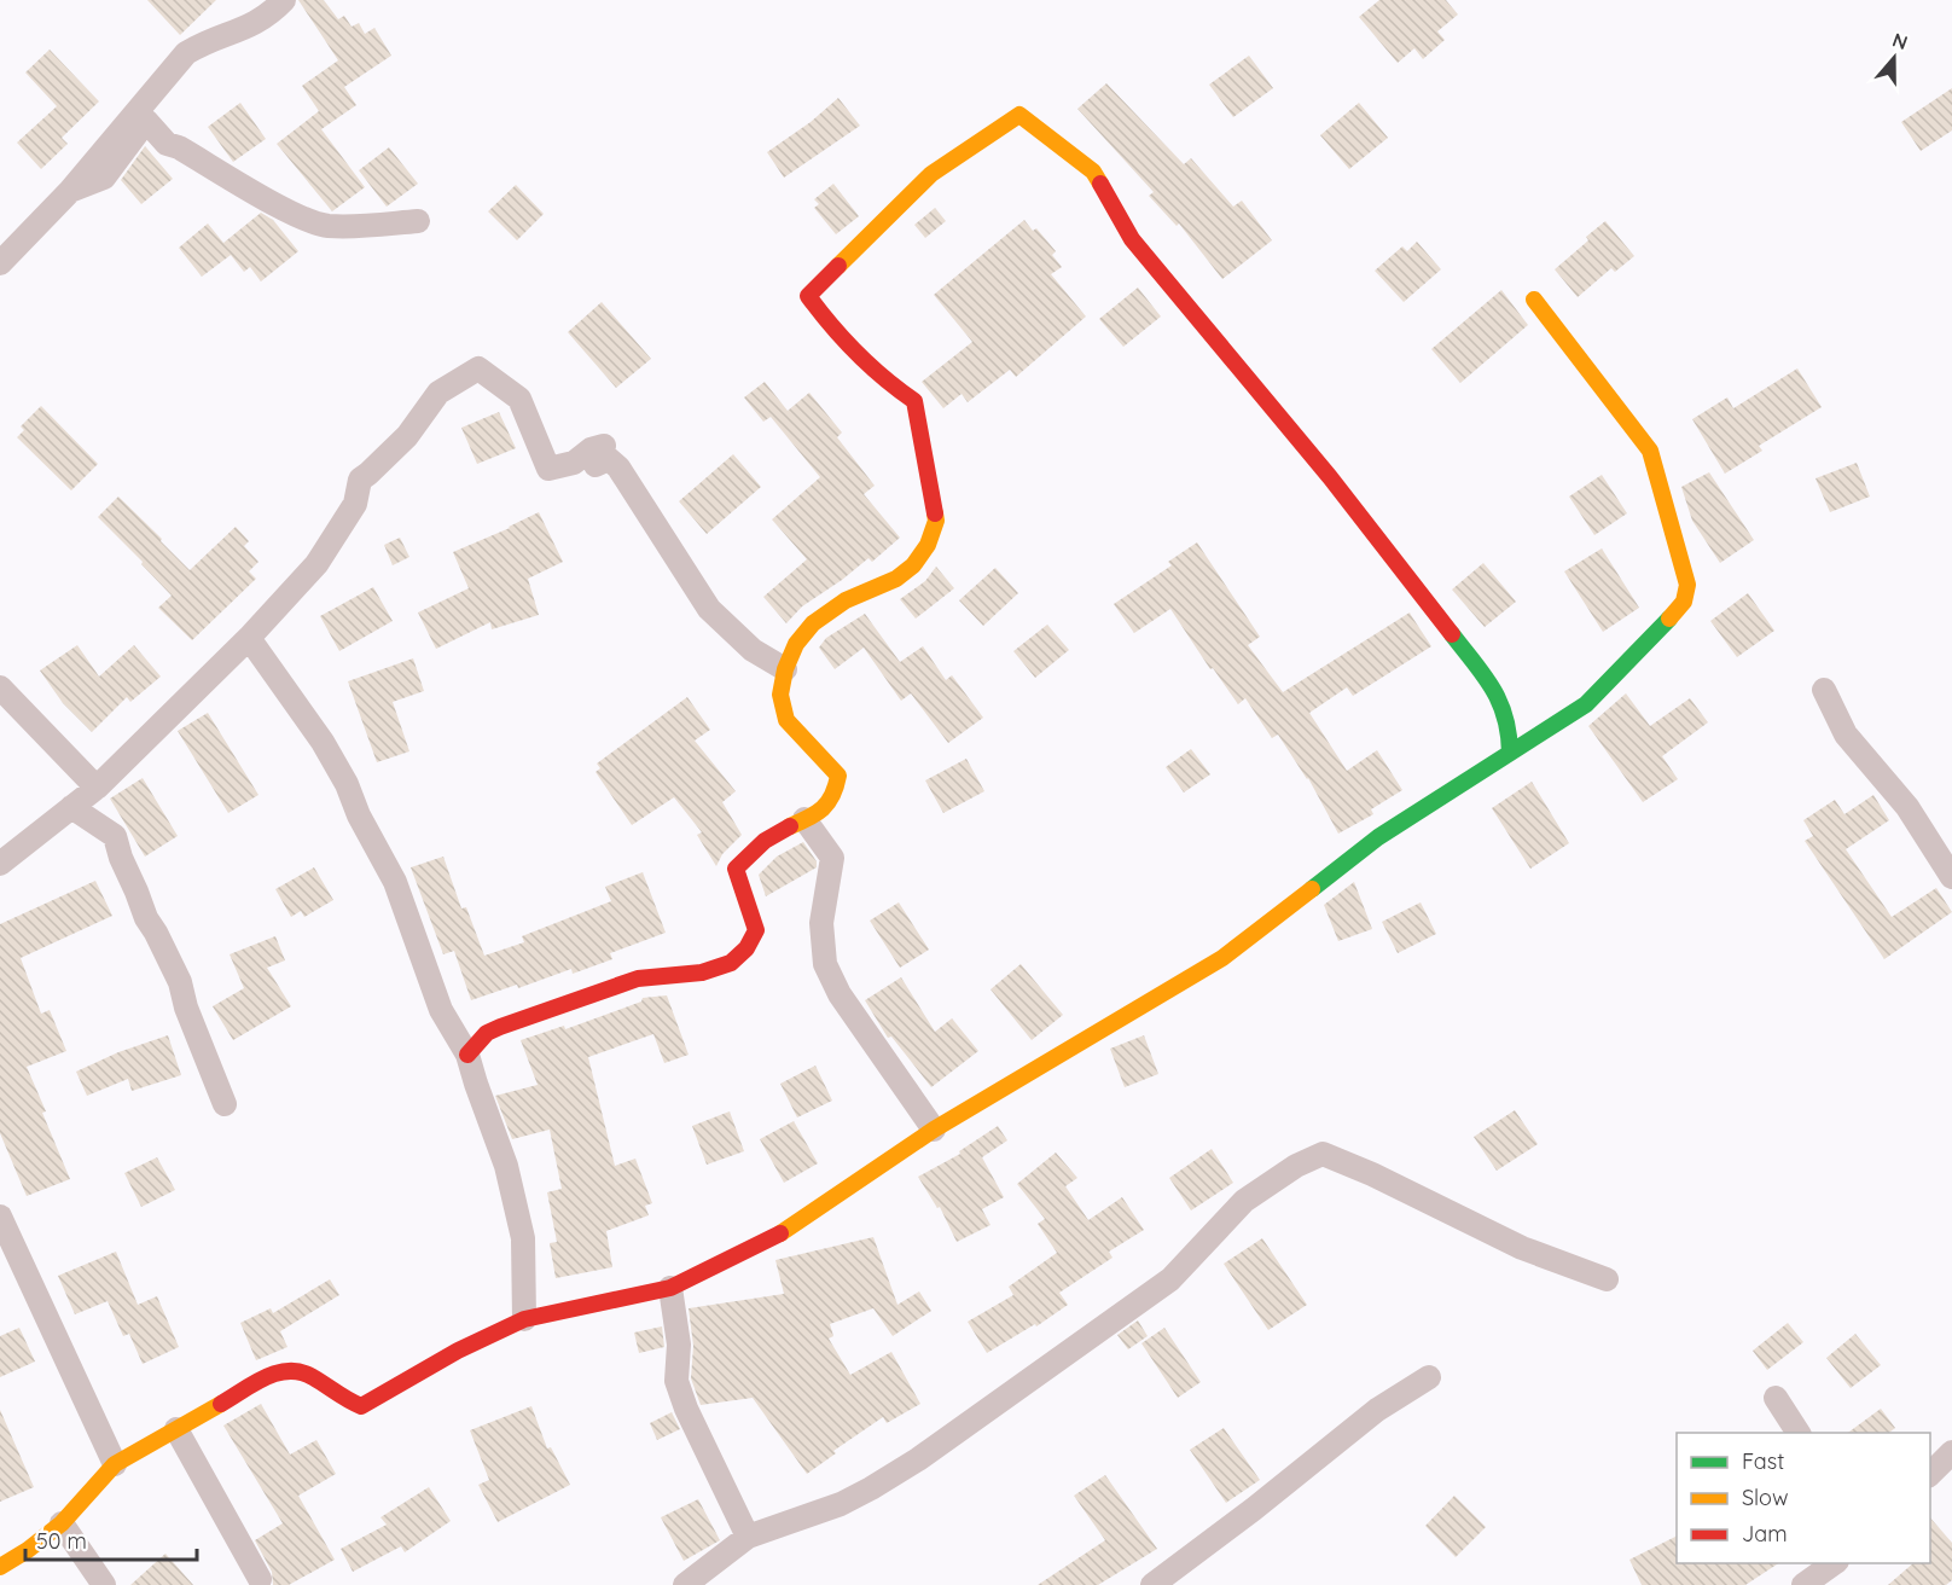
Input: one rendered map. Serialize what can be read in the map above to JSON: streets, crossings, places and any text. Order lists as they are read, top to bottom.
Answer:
{
  "legend": ["Fast", "Slow", "Jam"],
  "scale_bar": "50 m",
  "north": "top"
}
